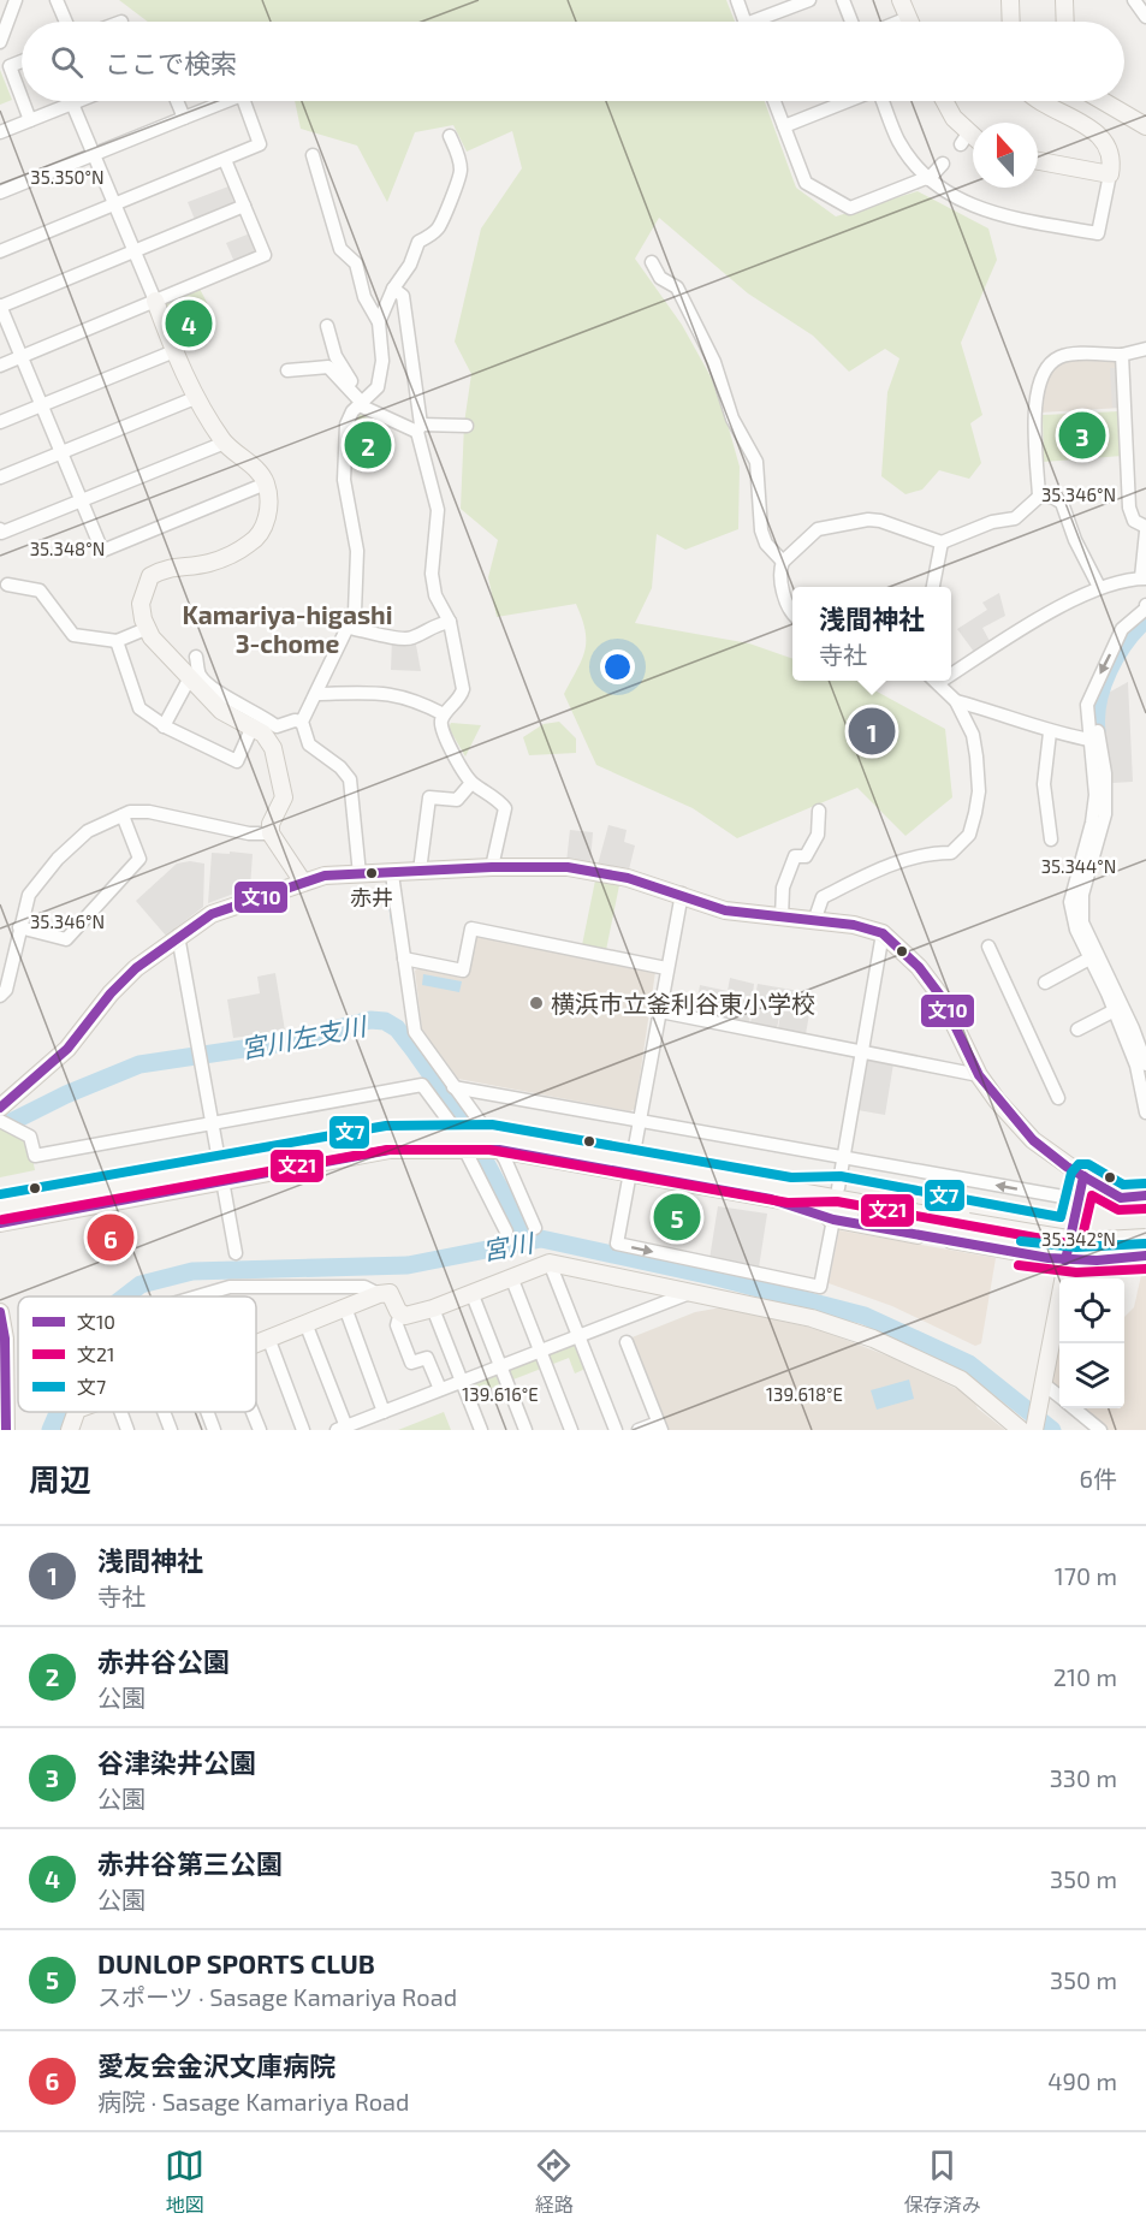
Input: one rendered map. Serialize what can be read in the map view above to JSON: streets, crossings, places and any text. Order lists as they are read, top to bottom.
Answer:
{
  "districts": ["Kamariya-higashi 3-chome"],
  "water": ["宮川左支川", "宮川"],
  "places": ["赤井", "横浜市立釜利谷東小学校"],
  "lines": ["transit line 文10", "transit line 文7", "transit line 文21"],
  "legend": ["文10", "文21", "文7"],
  "north": "top",
  "page": {
    "search": "ここで検索",
    "pins": [
      "4",
      "3",
      "2",
      "1",
      "5",
      "6"
    ],
    "popup": ["浅間神社", "寺社"],
    "heading": ["周辺", "6件"],
    "list": [
      {
        "mark": "1",
        "name": "浅間神社",
        "note": "寺社",
        "value": "170 m"
      },
      {
        "mark": "2",
        "name": "赤井谷公園",
        "note": "公園",
        "value": "210 m"
      },
      {
        "mark": "3",
        "name": "谷津染井公園",
        "note": "公園",
        "value": "330 m"
      },
      {
        "mark": "4",
        "name": "赤井谷第三公園",
        "note": "公園",
        "value": "350 m"
      },
      {
        "mark": "5",
        "name": "DUNLOP SPORTS CLUB",
        "note": "スポーツ · Sasage Kamariya Road",
        "value": "350 m"
      },
      {
        "mark": "6",
        "name": "愛友会金沢文庫病院",
        "note": "病院 · Sasage Kamariya Road",
        "value": "490 m"
      }
    ],
    "nav": ["地図", "経路", "保存済み"]
  },
  "coordinates": [
    "35.350°N",
    "35.346°N",
    "35.348°N",
    "35.344°N",
    "35.342°N",
    "139.616°E",
    "139.618°E"
  ]
}
